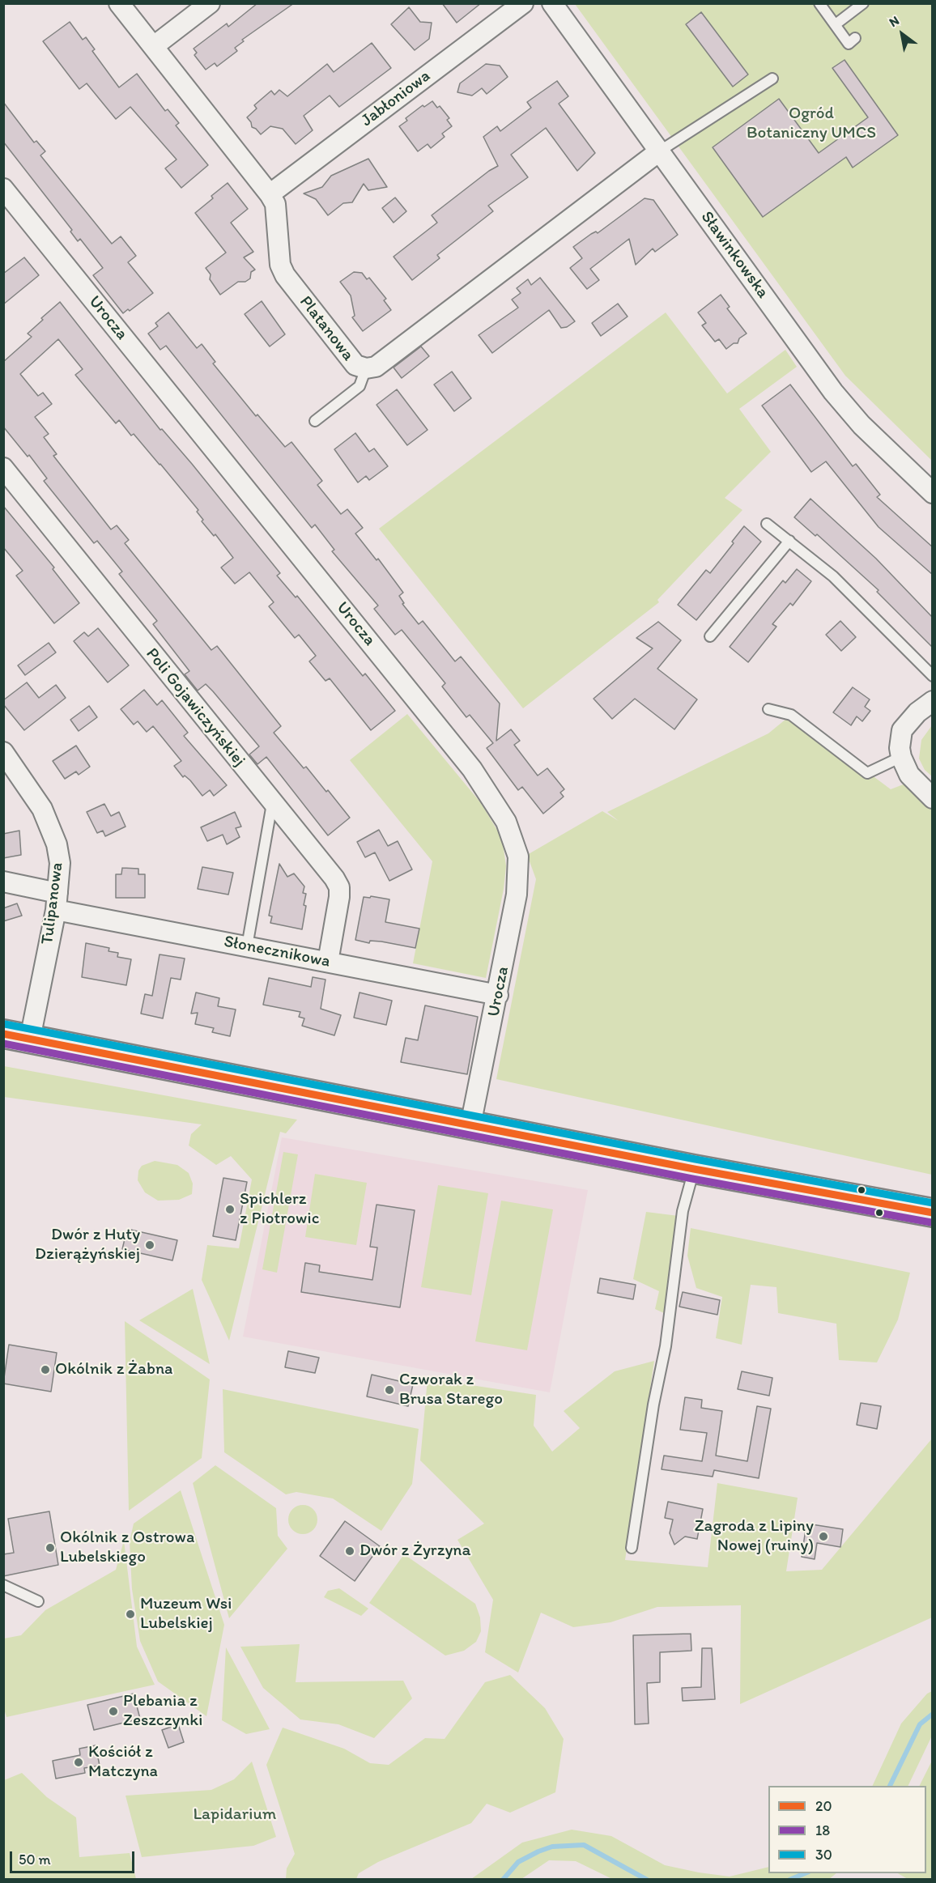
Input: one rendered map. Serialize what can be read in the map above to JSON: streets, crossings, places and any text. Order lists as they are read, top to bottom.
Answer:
{
  "streets": {
    "street": [
      "Jabłoniowa",
      "Sławinkowska",
      "Urocza",
      "Platanowa",
      "Poli Gojawiczyńskiej",
      "Tulipanowa",
      "Słonecznikowa"
    ]
  },
  "crossings": [
    ["Jabłoniowa", "Platanowa"],
    ["Sławinkowska", "Platanowa"],
    ["Urocza", "Słonecznikowa"],
    ["Poli Gojawiczyńskiej", "Słonecznikowa"],
    ["Tulipanowa", "Słonecznikowa"]
  ],
  "parks": ["Ogród Botaniczny UMCS", "Lapidarium"],
  "places": [
    "Spichlerz z Piotrowic",
    "Dwór z Huty Dzierążyńskiej",
    "Okólnik z Żabna",
    "Czworak z Brusa Starego",
    "Zagroda z Lipiny Nowej (ruiny)",
    "Okólnik z Ostrowa Lubelskiego",
    "Dwór z Żyrzyna",
    "Muzeum Wsi Lubelskiej",
    "Plebania z Zeszczynki",
    "Kościół z Matczyna"
  ],
  "lines": ["transit line 30", "transit line 20", "transit line 18"],
  "legend": ["20", "18", "30"],
  "scale_bar": "50 m",
  "north": "top left"
}
